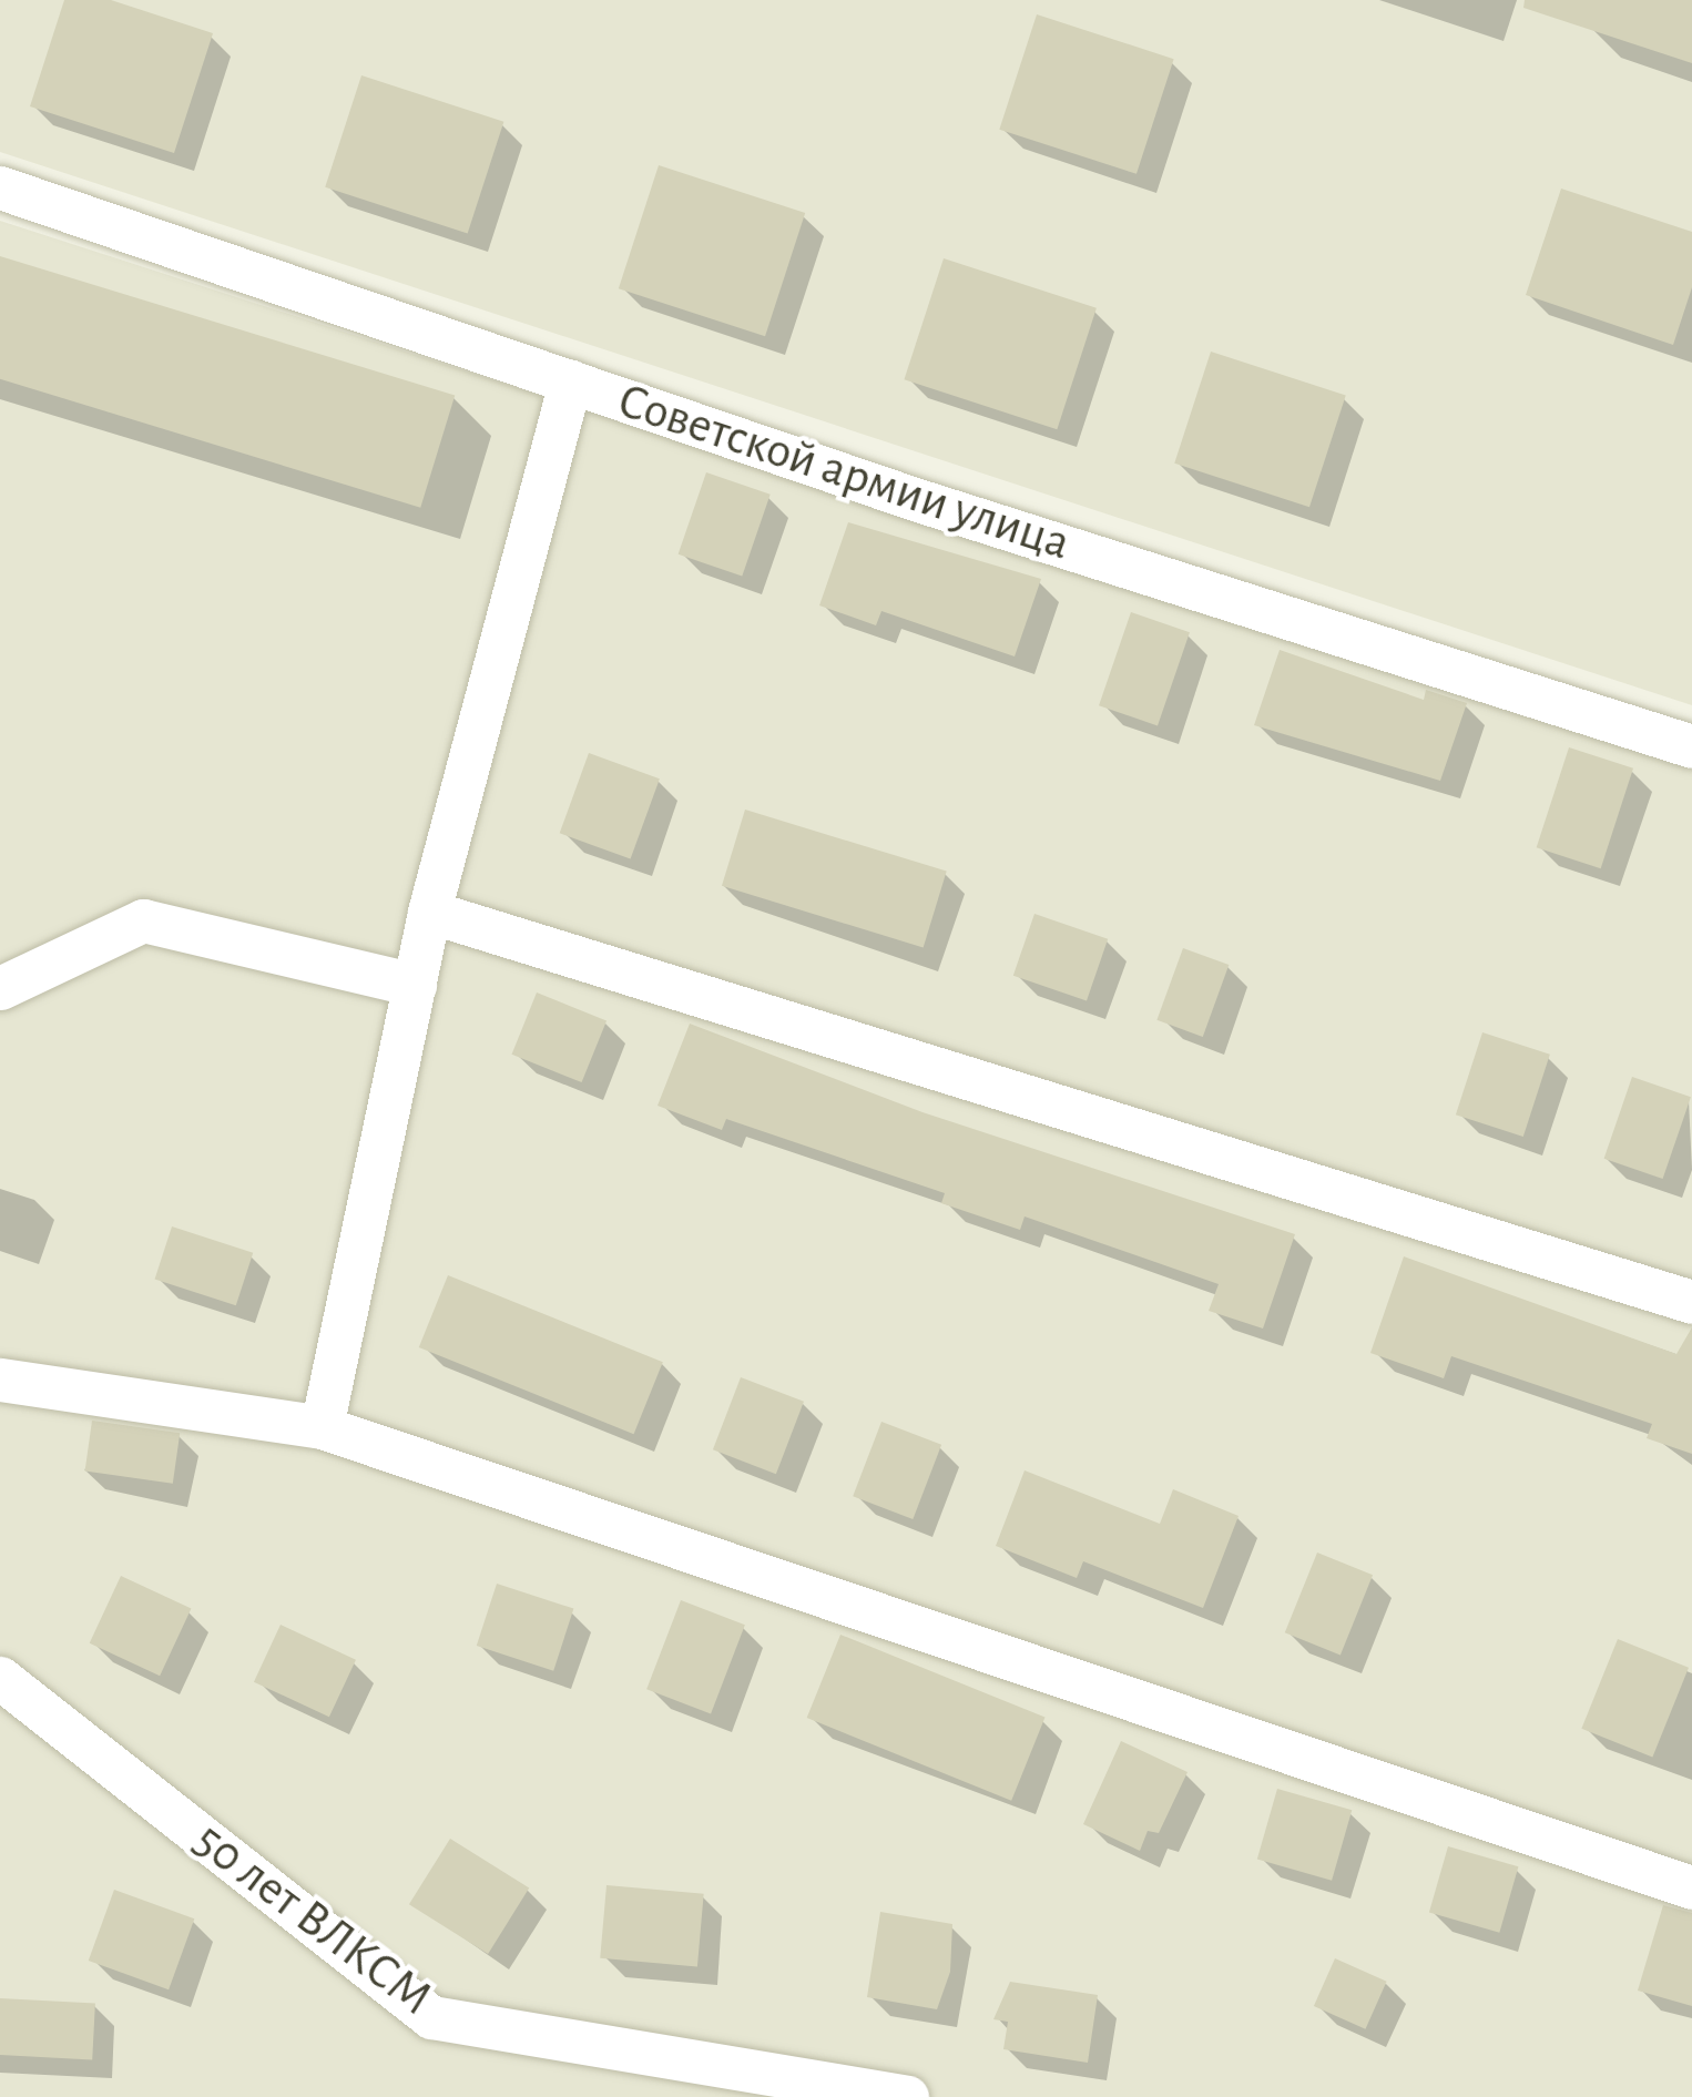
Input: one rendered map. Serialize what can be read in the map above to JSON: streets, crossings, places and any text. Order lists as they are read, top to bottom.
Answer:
{
  "streets": {
    "street": ["Советской армии улица", "50 лет ВЛКСМ"]
  }
}
